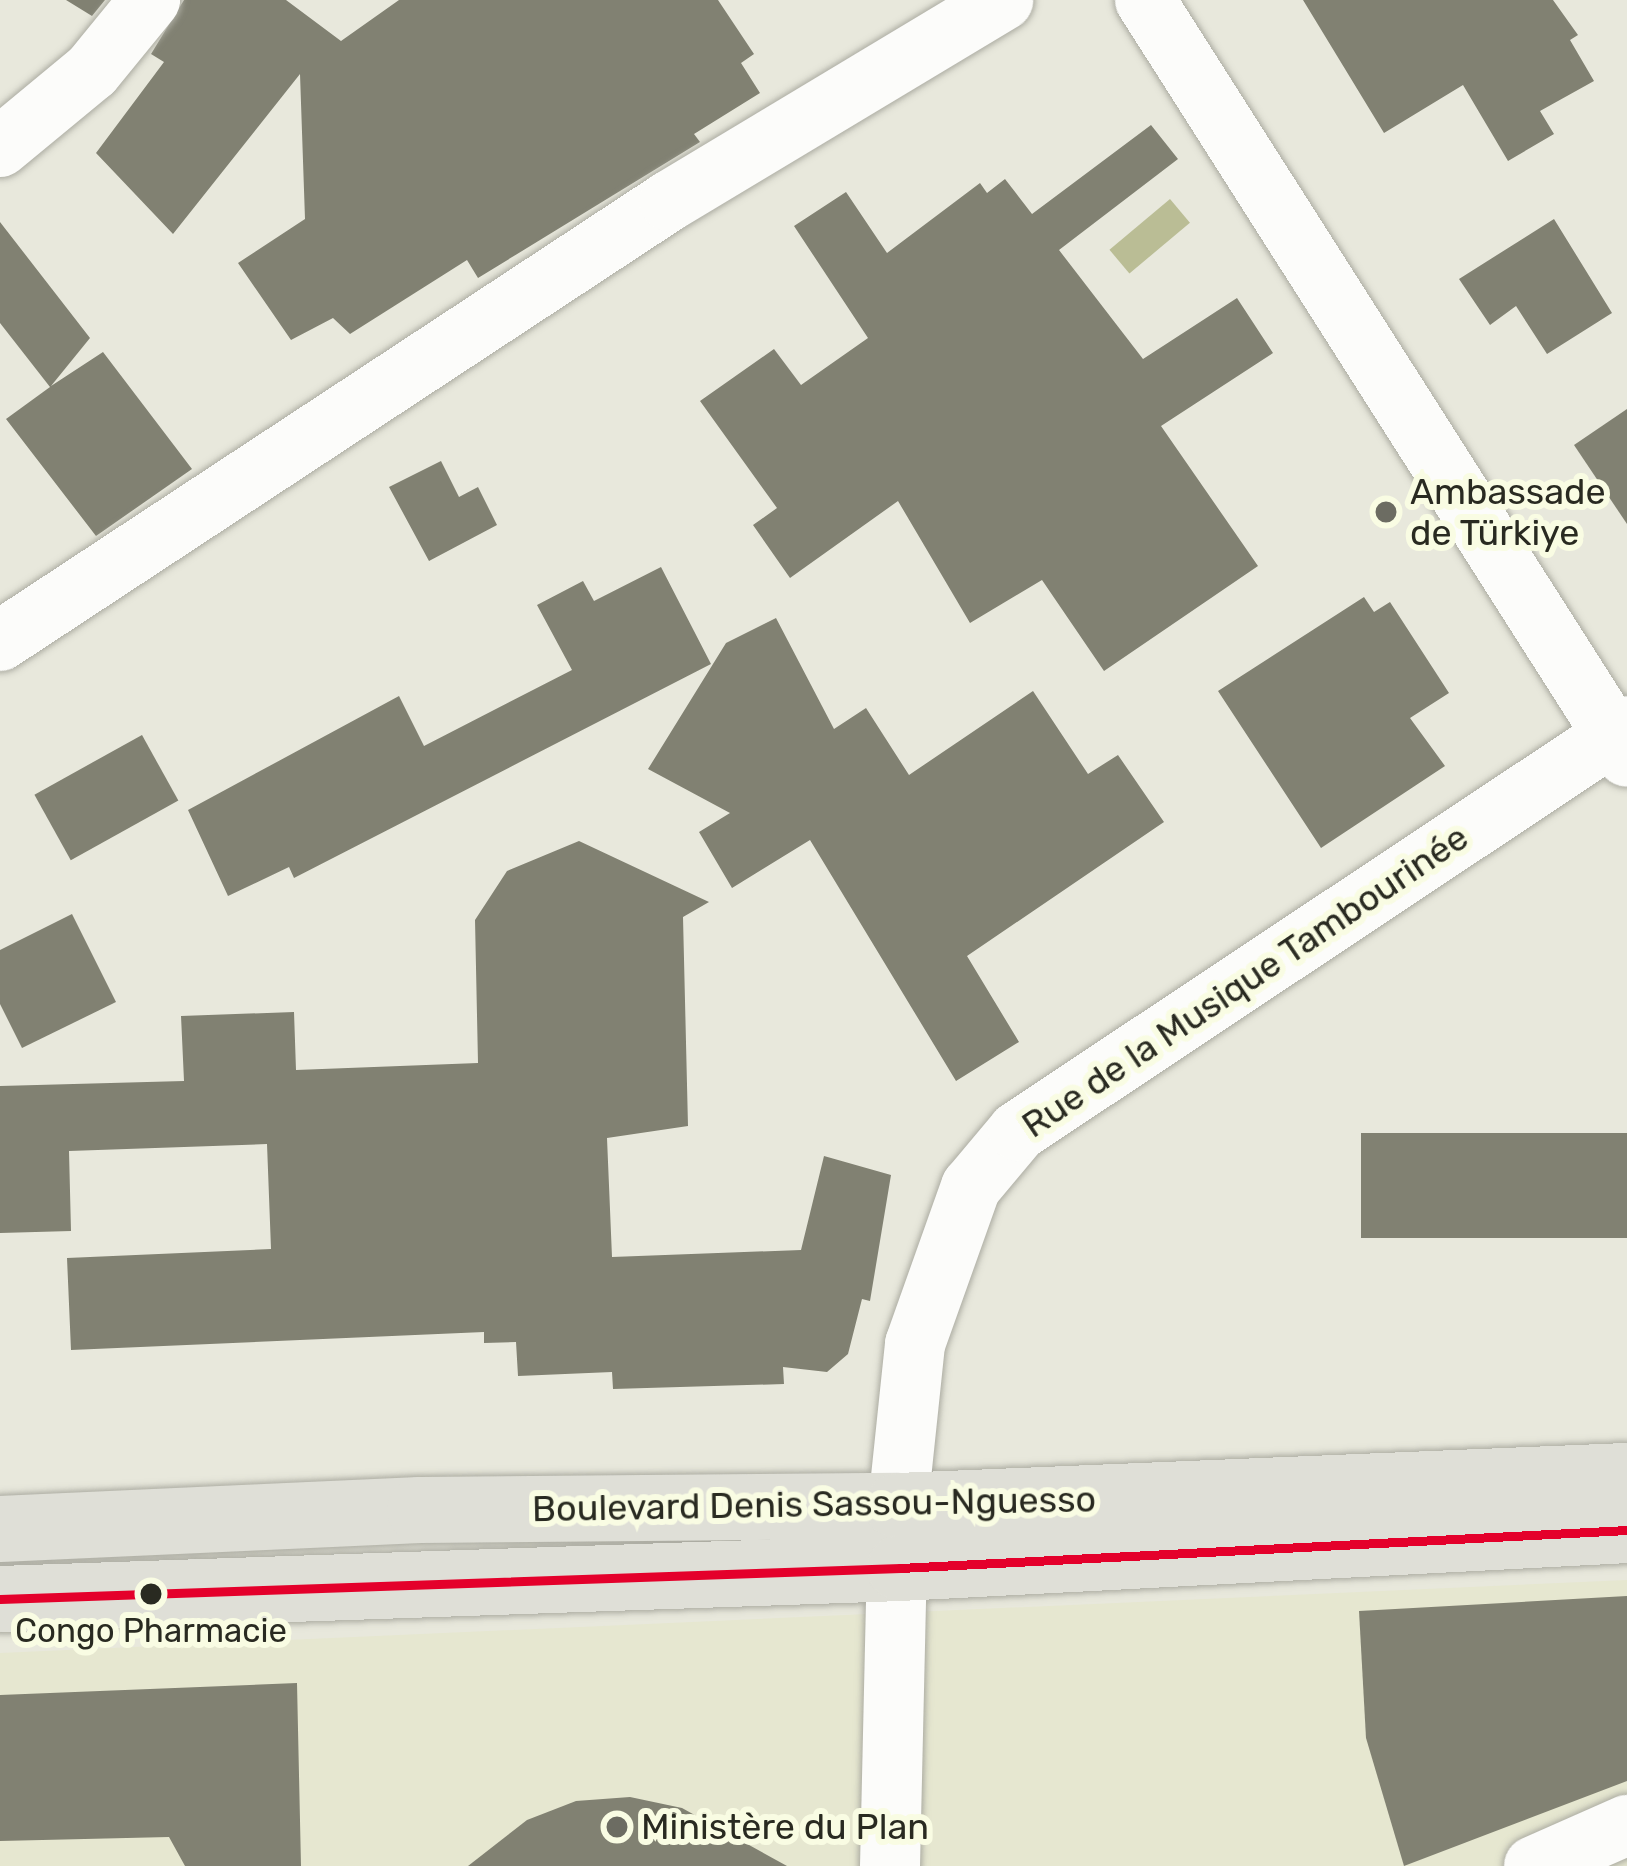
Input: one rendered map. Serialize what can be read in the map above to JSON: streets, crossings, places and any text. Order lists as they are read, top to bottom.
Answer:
{
  "streets": {
    "main road": ["Boulevard Denis Sassou-Nguesso"],
    "street": ["Rue de la Musique Tambourinée"]
  },
  "crossings": [
    ["Rue de la Musique Tambourinée", "Boulevard Denis Sassou-Nguesso"]
  ],
  "places": ["Ambassade de Türkiye", "Congo Pharmacie", "Ministère du Plan"]
}
